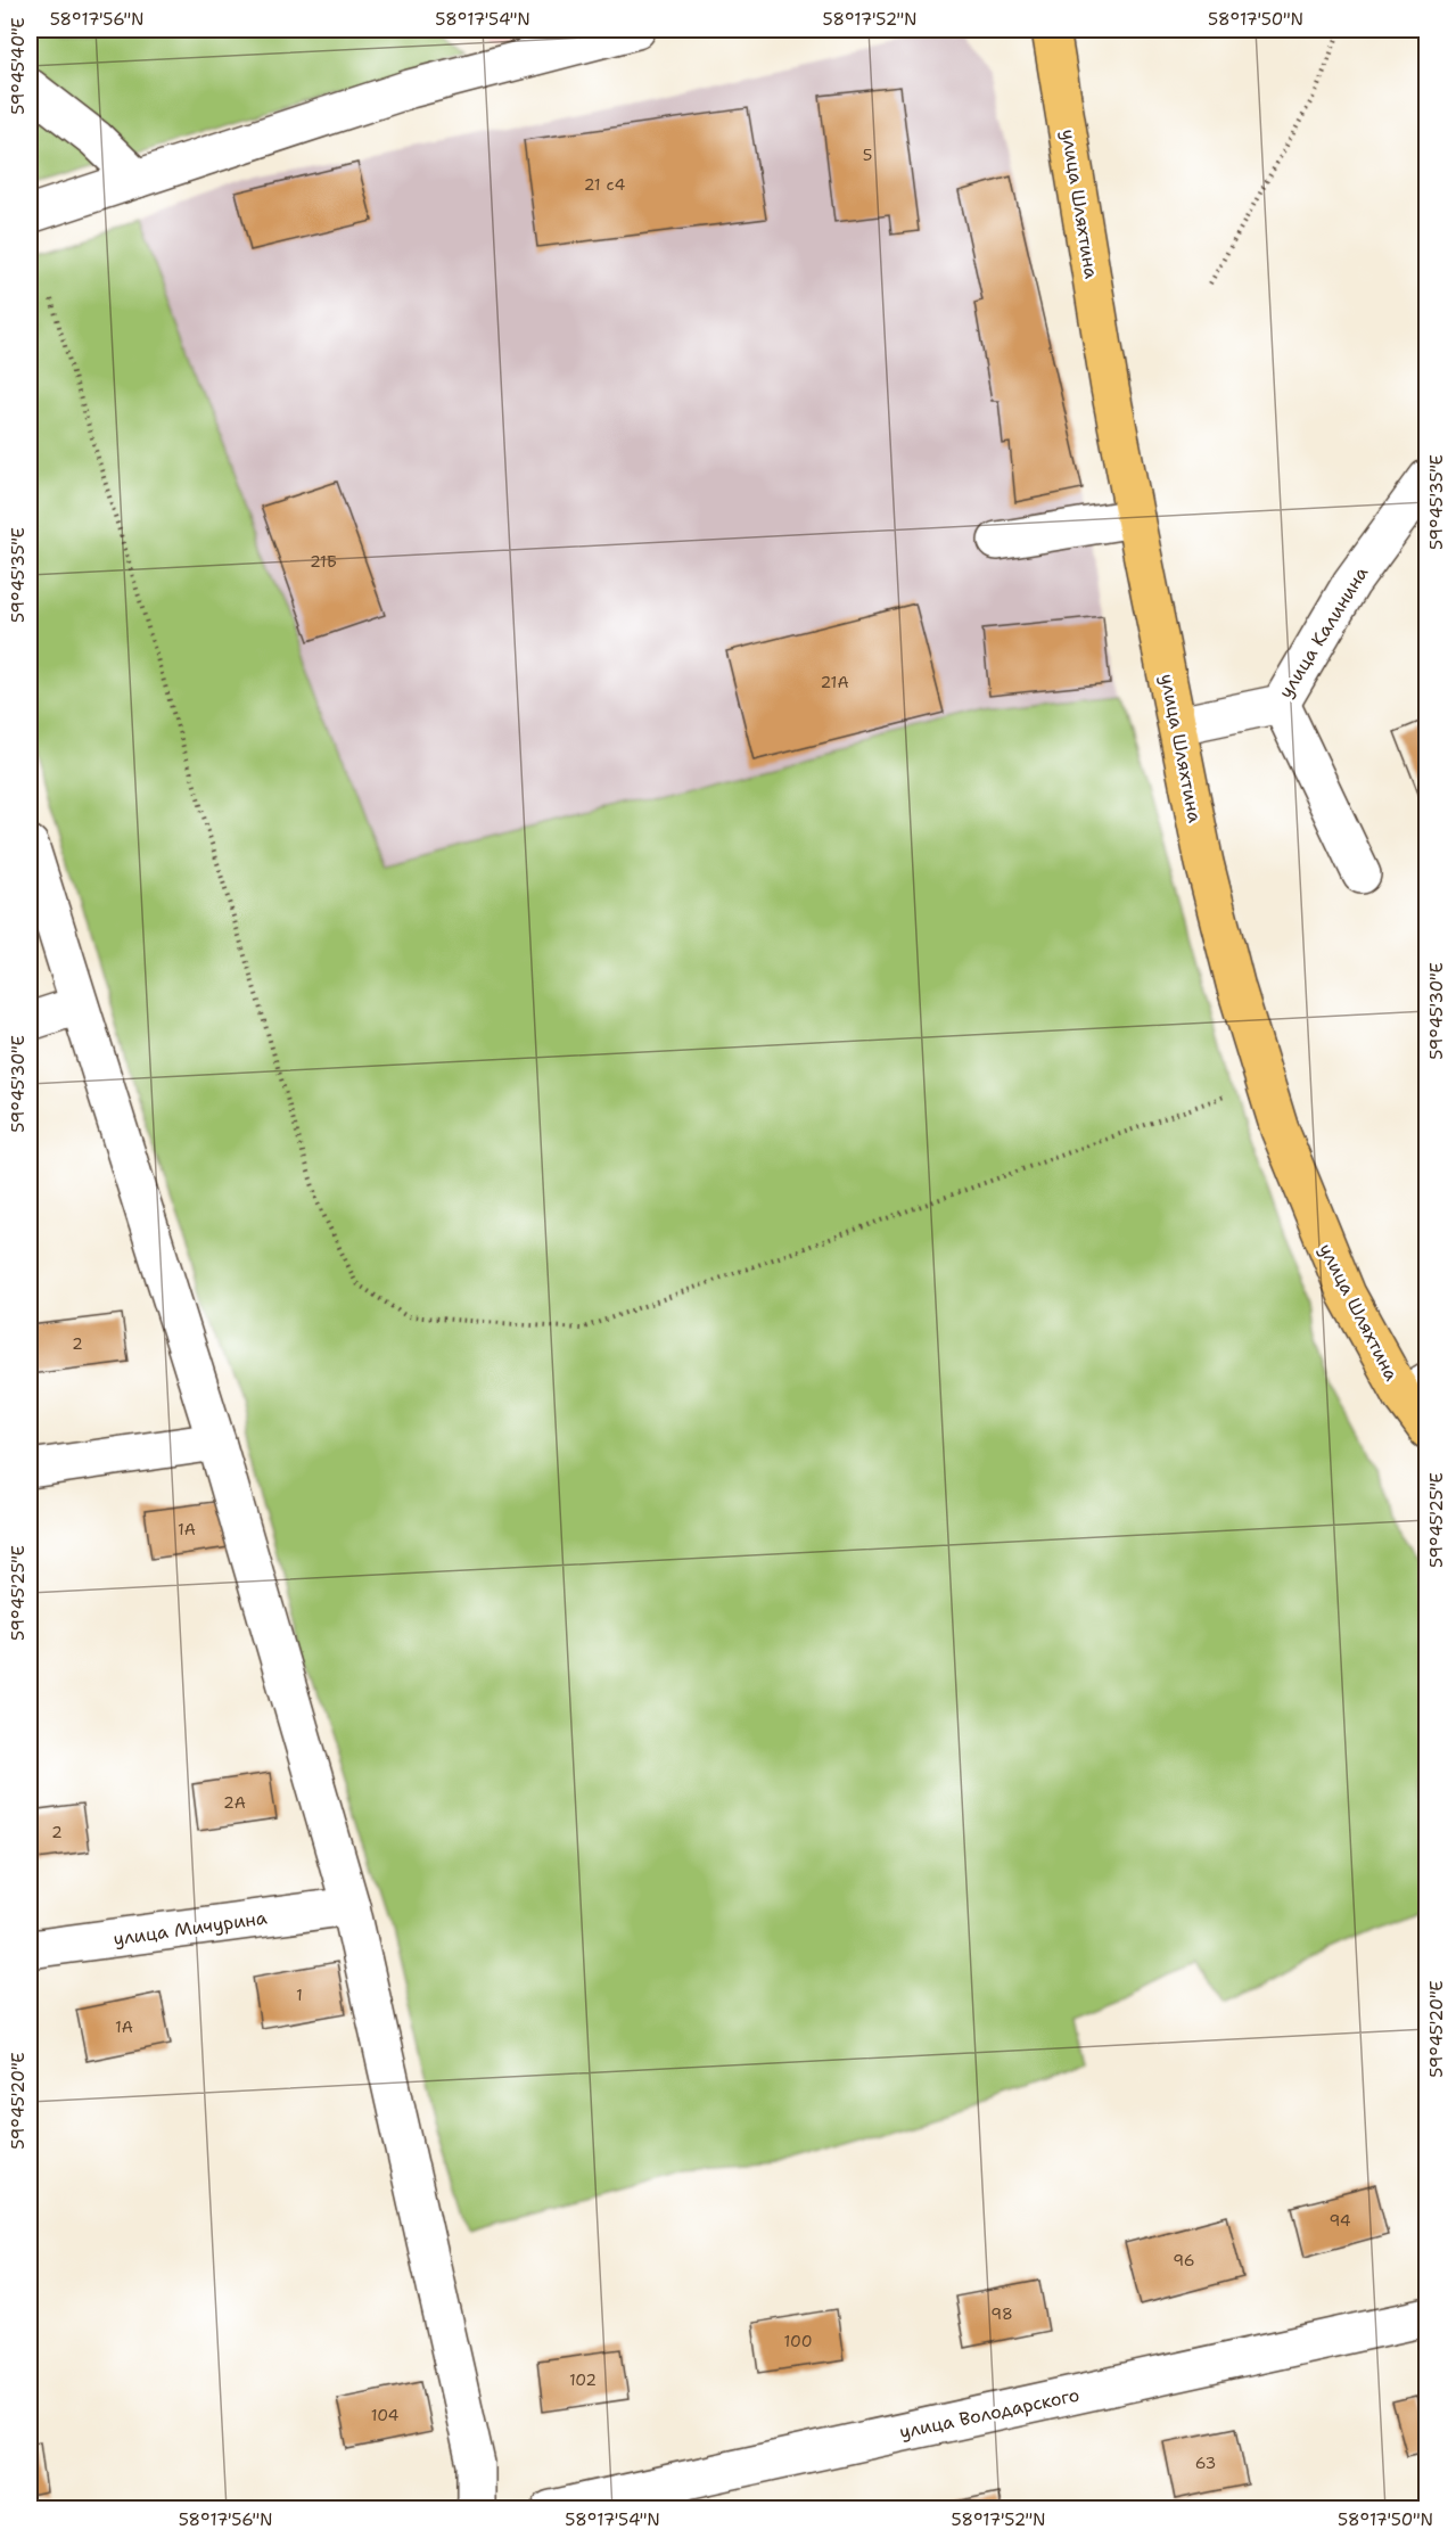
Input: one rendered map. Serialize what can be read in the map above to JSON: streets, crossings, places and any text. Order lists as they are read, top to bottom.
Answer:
{
  "streets": {
    "main road": ["улица Шляхтина"],
    "street": ["улица Калинина", "улица Мичурина", "улица Володарского"]
  },
  "crossings": [
    ["улица Шляхтина", "улица Калинина"]
  ],
  "house_numbers": [
    "5",
    "21 с4",
    "21Б",
    "21А",
    "2",
    "1А",
    "2А",
    "2",
    "1",
    "1А",
    "94",
    "96",
    "98",
    "100",
    "102",
    "104",
    "63"
  ],
  "coordinates": [
    "58°17'56\"N",
    "58°17'54\"N",
    "58°17'52\"N",
    "58°17'50\"N",
    "59°45'40\"E",
    "59°45'35\"E",
    "59°45'30\"E",
    "59°45'25\"E",
    "59°45'20\"E"
  ]
}
